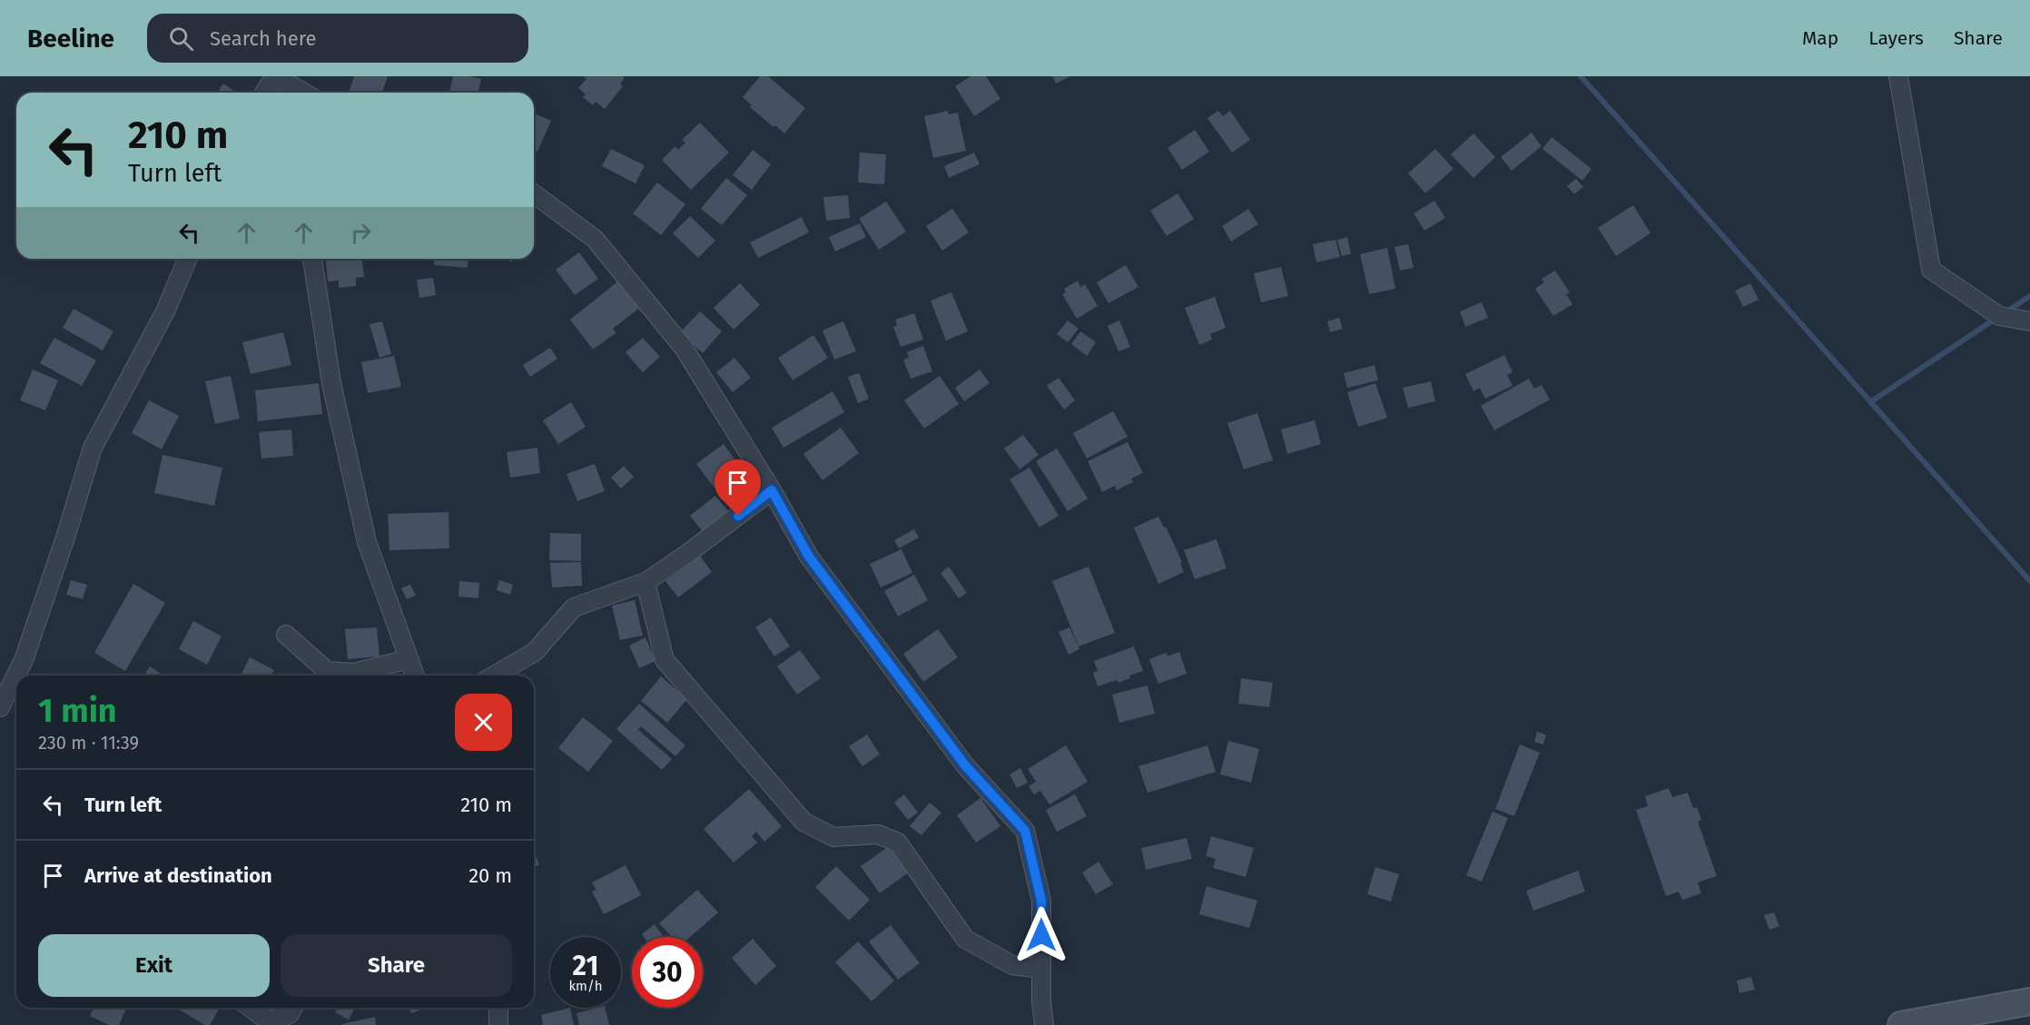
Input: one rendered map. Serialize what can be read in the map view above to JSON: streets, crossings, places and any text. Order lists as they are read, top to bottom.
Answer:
{
  "page": {
    "header": "Beeline",
    "search": "Search here",
    "nav": ["Map", "Layers", "Share"],
    "turn": ["210 m", "Turn left"],
    "heading": ["1 min", "230 m · 11:39"],
    "list": [
      {
        "name": "Turn left",
        "value": "210 m"
      },
      {
        "name": "Arrive at destination",
        "value": "20 m"
      }
    ],
    "buttons": ["Exit", "Share"],
    "speed": "21 km/h",
    "limit": "30"
  }
}
